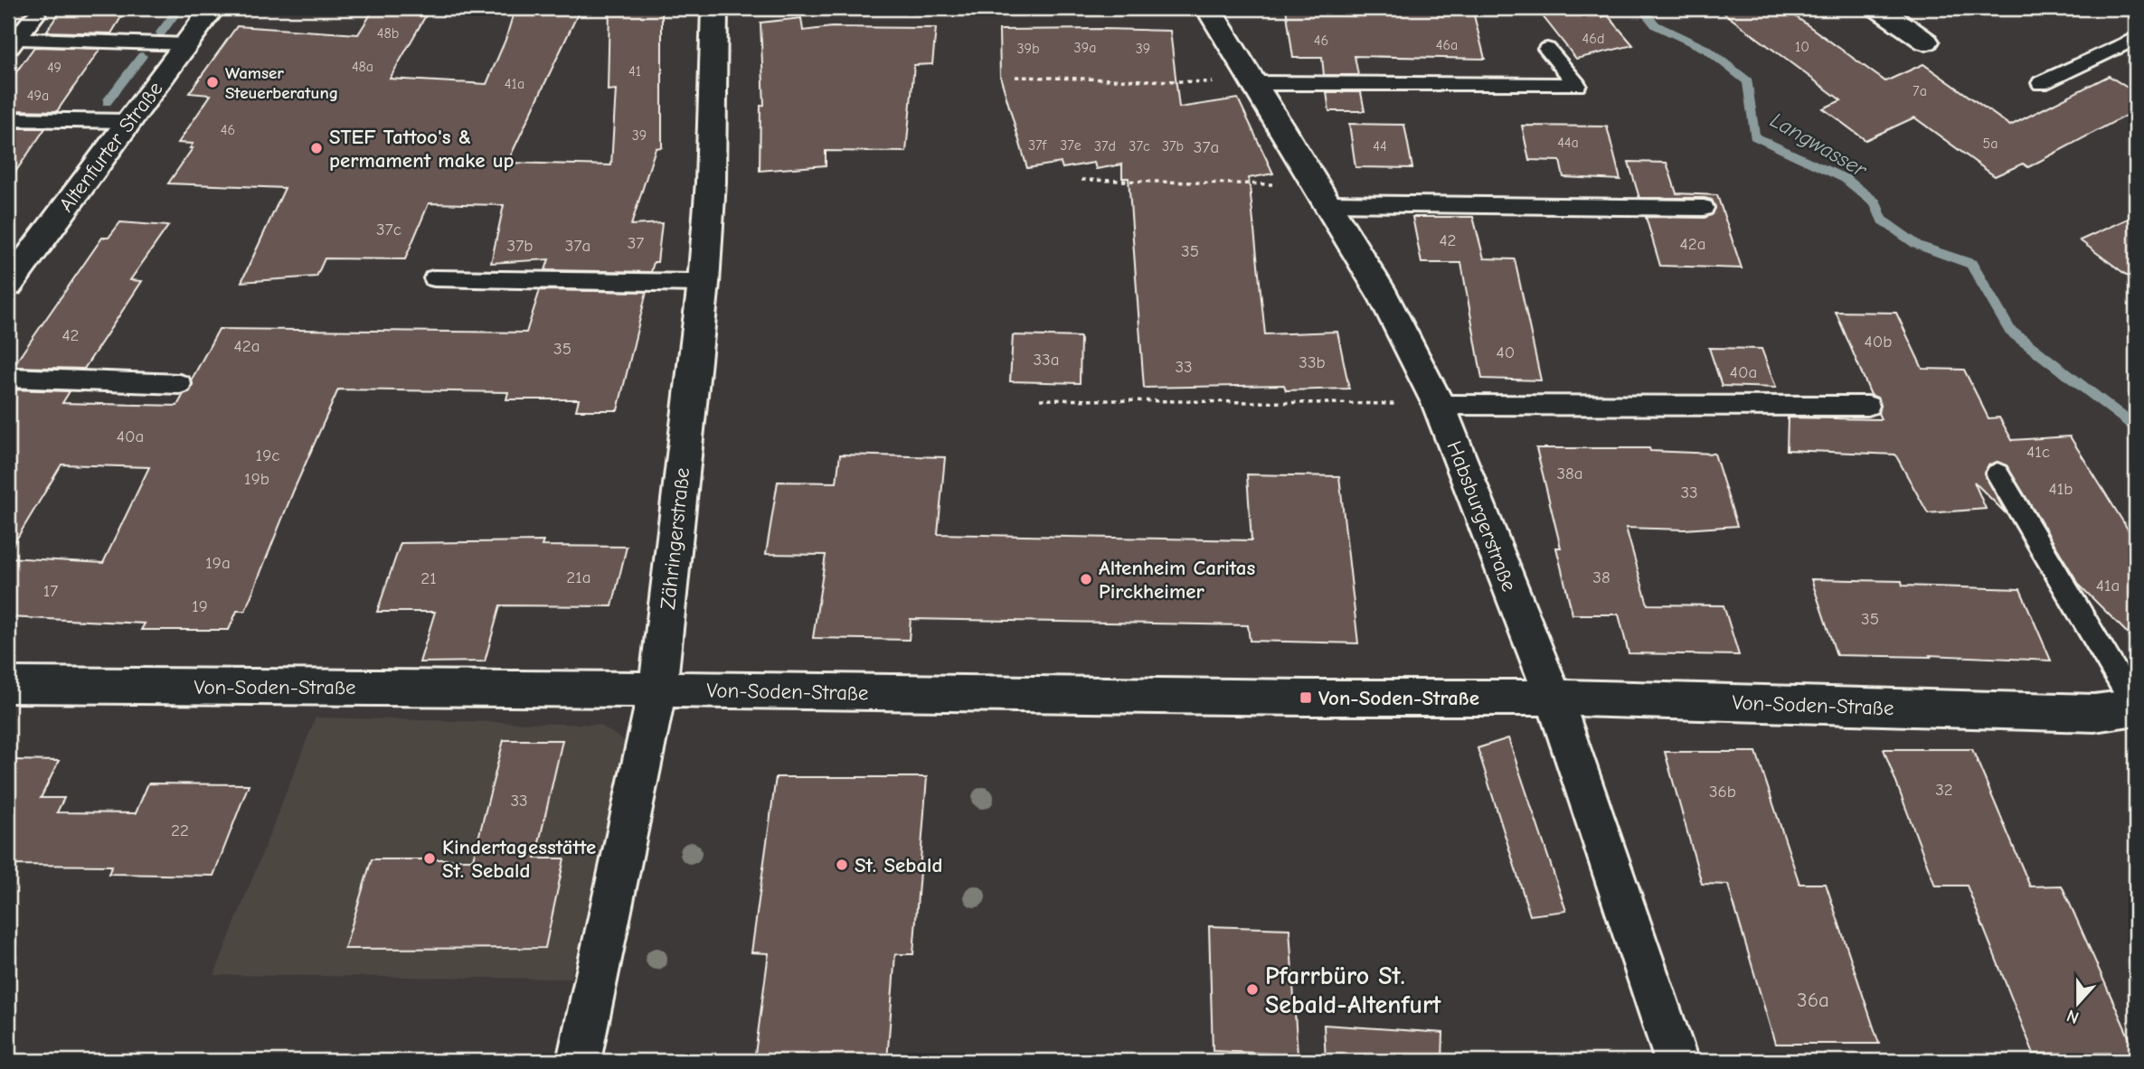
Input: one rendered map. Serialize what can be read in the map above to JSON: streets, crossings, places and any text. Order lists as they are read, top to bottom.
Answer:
{
  "streets": {
    "street": [
      "Altenfurter Straße",
      "Habsburgerstraße",
      "Zähringerstraße",
      "Von-Soden-Straße"
    ]
  },
  "crossings": [
    ["Habsburgerstraße", "Von-Soden-Straße"],
    ["Zähringerstraße", "Von-Soden-Straße"]
  ],
  "water": ["Langwasser"],
  "places": {
    "other": [
      "Wamser Steuerberatung",
      "STEF Tattoo's & permament make up",
      "Altenheim Caritas Pirckheimer",
      "Kindertagesstätte St. Sebald",
      "St. Sebald",
      "Pfarrbüro St. Sebald-Altenfurt"
    ],
    "transit": ["Von-Soden-Straße"]
  },
  "house_numbers": [
    "48b",
    "46d",
    "46",
    "46a",
    "10",
    "39a",
    "39b",
    "39",
    "48a",
    "49",
    "41",
    "41a",
    "7a",
    "49a",
    "46",
    "39",
    "44a",
    "5a",
    "37f",
    "37e",
    "37d",
    "37c",
    "37b",
    "44",
    "37a",
    "37c",
    "42",
    "37",
    "42a",
    "37b",
    "37a",
    "35",
    "42",
    "40b",
    "42a",
    "35",
    "40",
    "33a",
    "33b",
    "33",
    "40a",
    "40a",
    "41c",
    "19c",
    "38a",
    "19b",
    "41b",
    "33",
    "19a",
    "21a",
    "38",
    "21",
    "41a",
    "17",
    "19",
    "35",
    "32",
    "36b",
    "33",
    "22",
    "36a"
  ],
  "north": "bottom"
}
